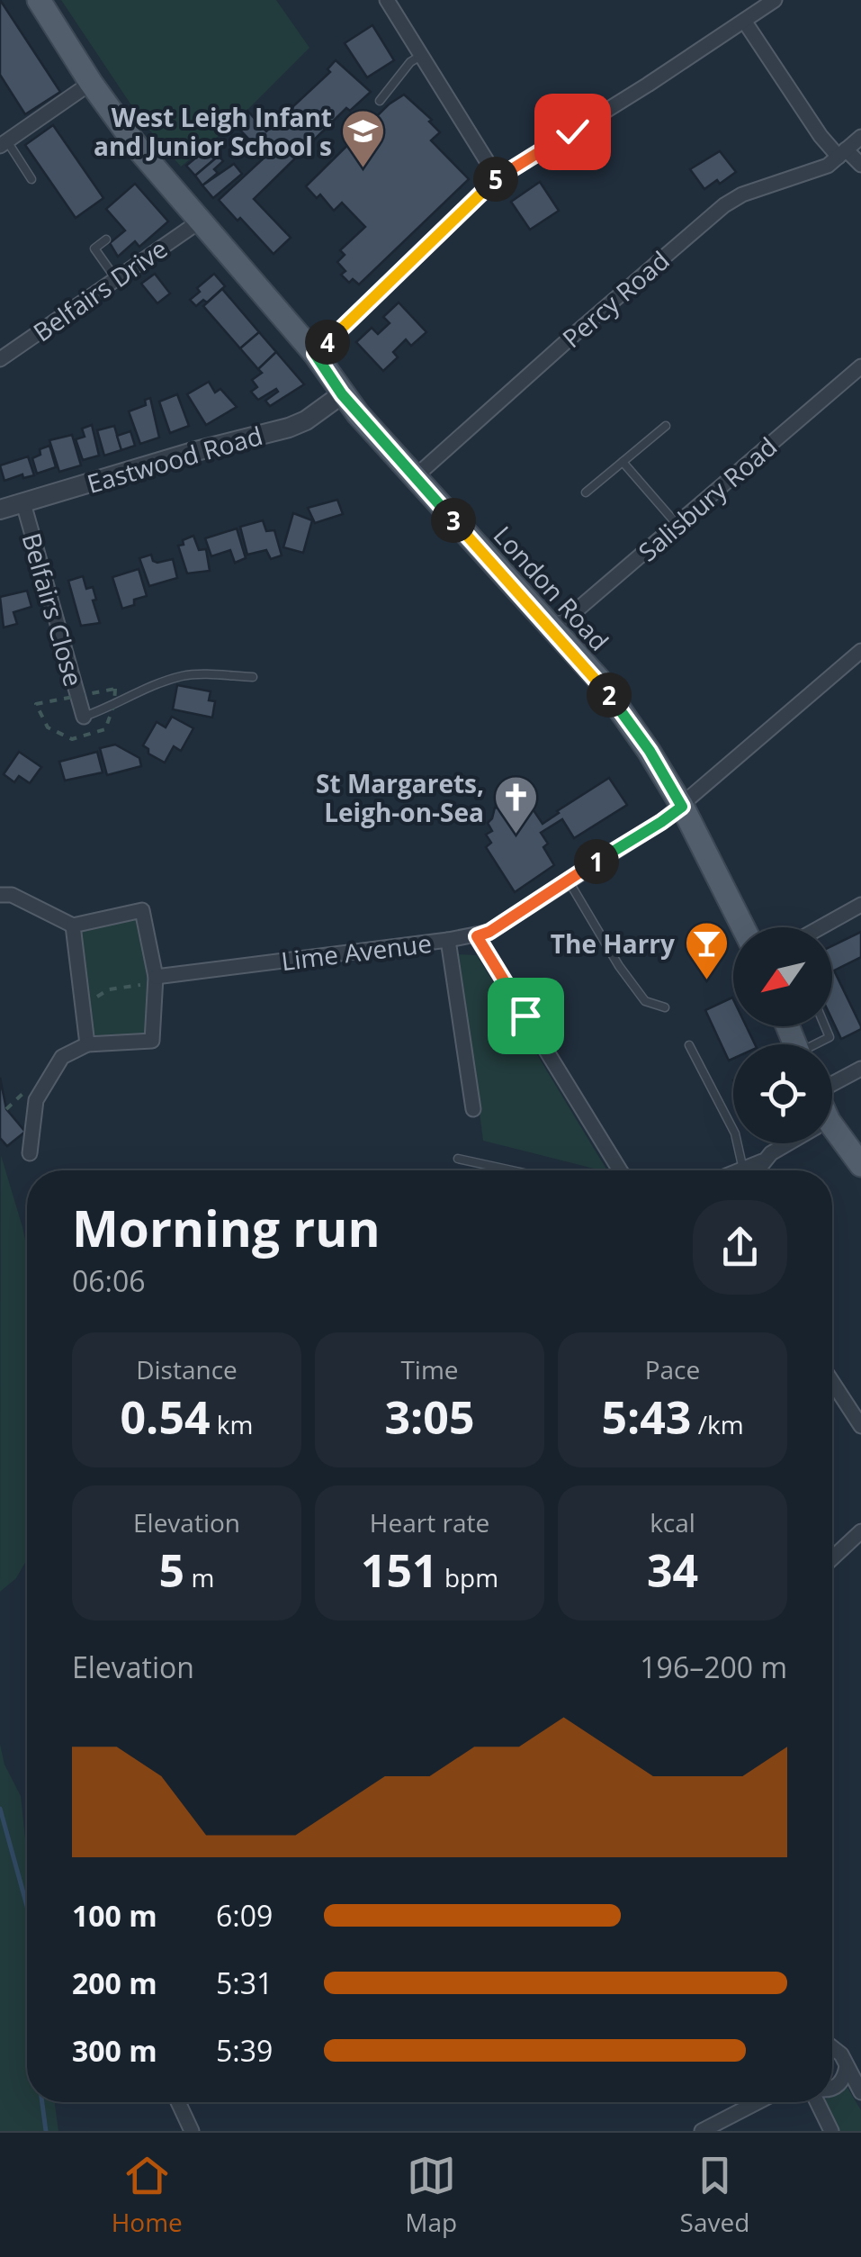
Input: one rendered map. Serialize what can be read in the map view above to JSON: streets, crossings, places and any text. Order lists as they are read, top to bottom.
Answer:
{
  "streets": {
    "main road": ["London Road"],
    "street": [
      "Belfairs Drive",
      "Percy Road",
      "Eastwood Road",
      "Salisbury Road",
      "Belfairs Close",
      "Lime Avenue"
    ]
  },
  "crossings": [
    ["Belfairs Drive", "London Road"],
    ["Percy Road", "London Road"],
    ["Eastwood Road", "London Road"],
    ["Eastwood Road", "Belfairs Close"],
    ["Salisbury Road", "London Road"],
    ["London Road", "Lime Avenue"]
  ],
  "places": {
    "school or university": ["West Leigh Infant and Junior School s"],
    "church": ["St Margarets, Leigh-on-Sea"],
    "bar": ["The Harry"]
  },
  "north": "bottom left",
  "page": {
    "pins": [
      "5",
      "4",
      "3",
      "2",
      "1"
    ],
    "heading": ["Morning run", "06:06"],
    "stats": [
      ["Distance", "0.54 km"],
      ["Time", "3:05"],
      ["Pace", "5:43 /km"],
      ["Elevation", "5 m"],
      ["Heart rate", "151 bpm"],
      ["kcal", "34"]
    ],
    "chart": ["Elevation", "196–200 m"],
    "list": [
      {
        "name": "100 m",
        "note": "6:09"
      },
      {
        "name": "200 m",
        "note": "5:31"
      },
      {
        "name": "300 m",
        "note": "5:39"
      }
    ],
    "tabs": ["Home", "Map", "Saved"]
  }
}
